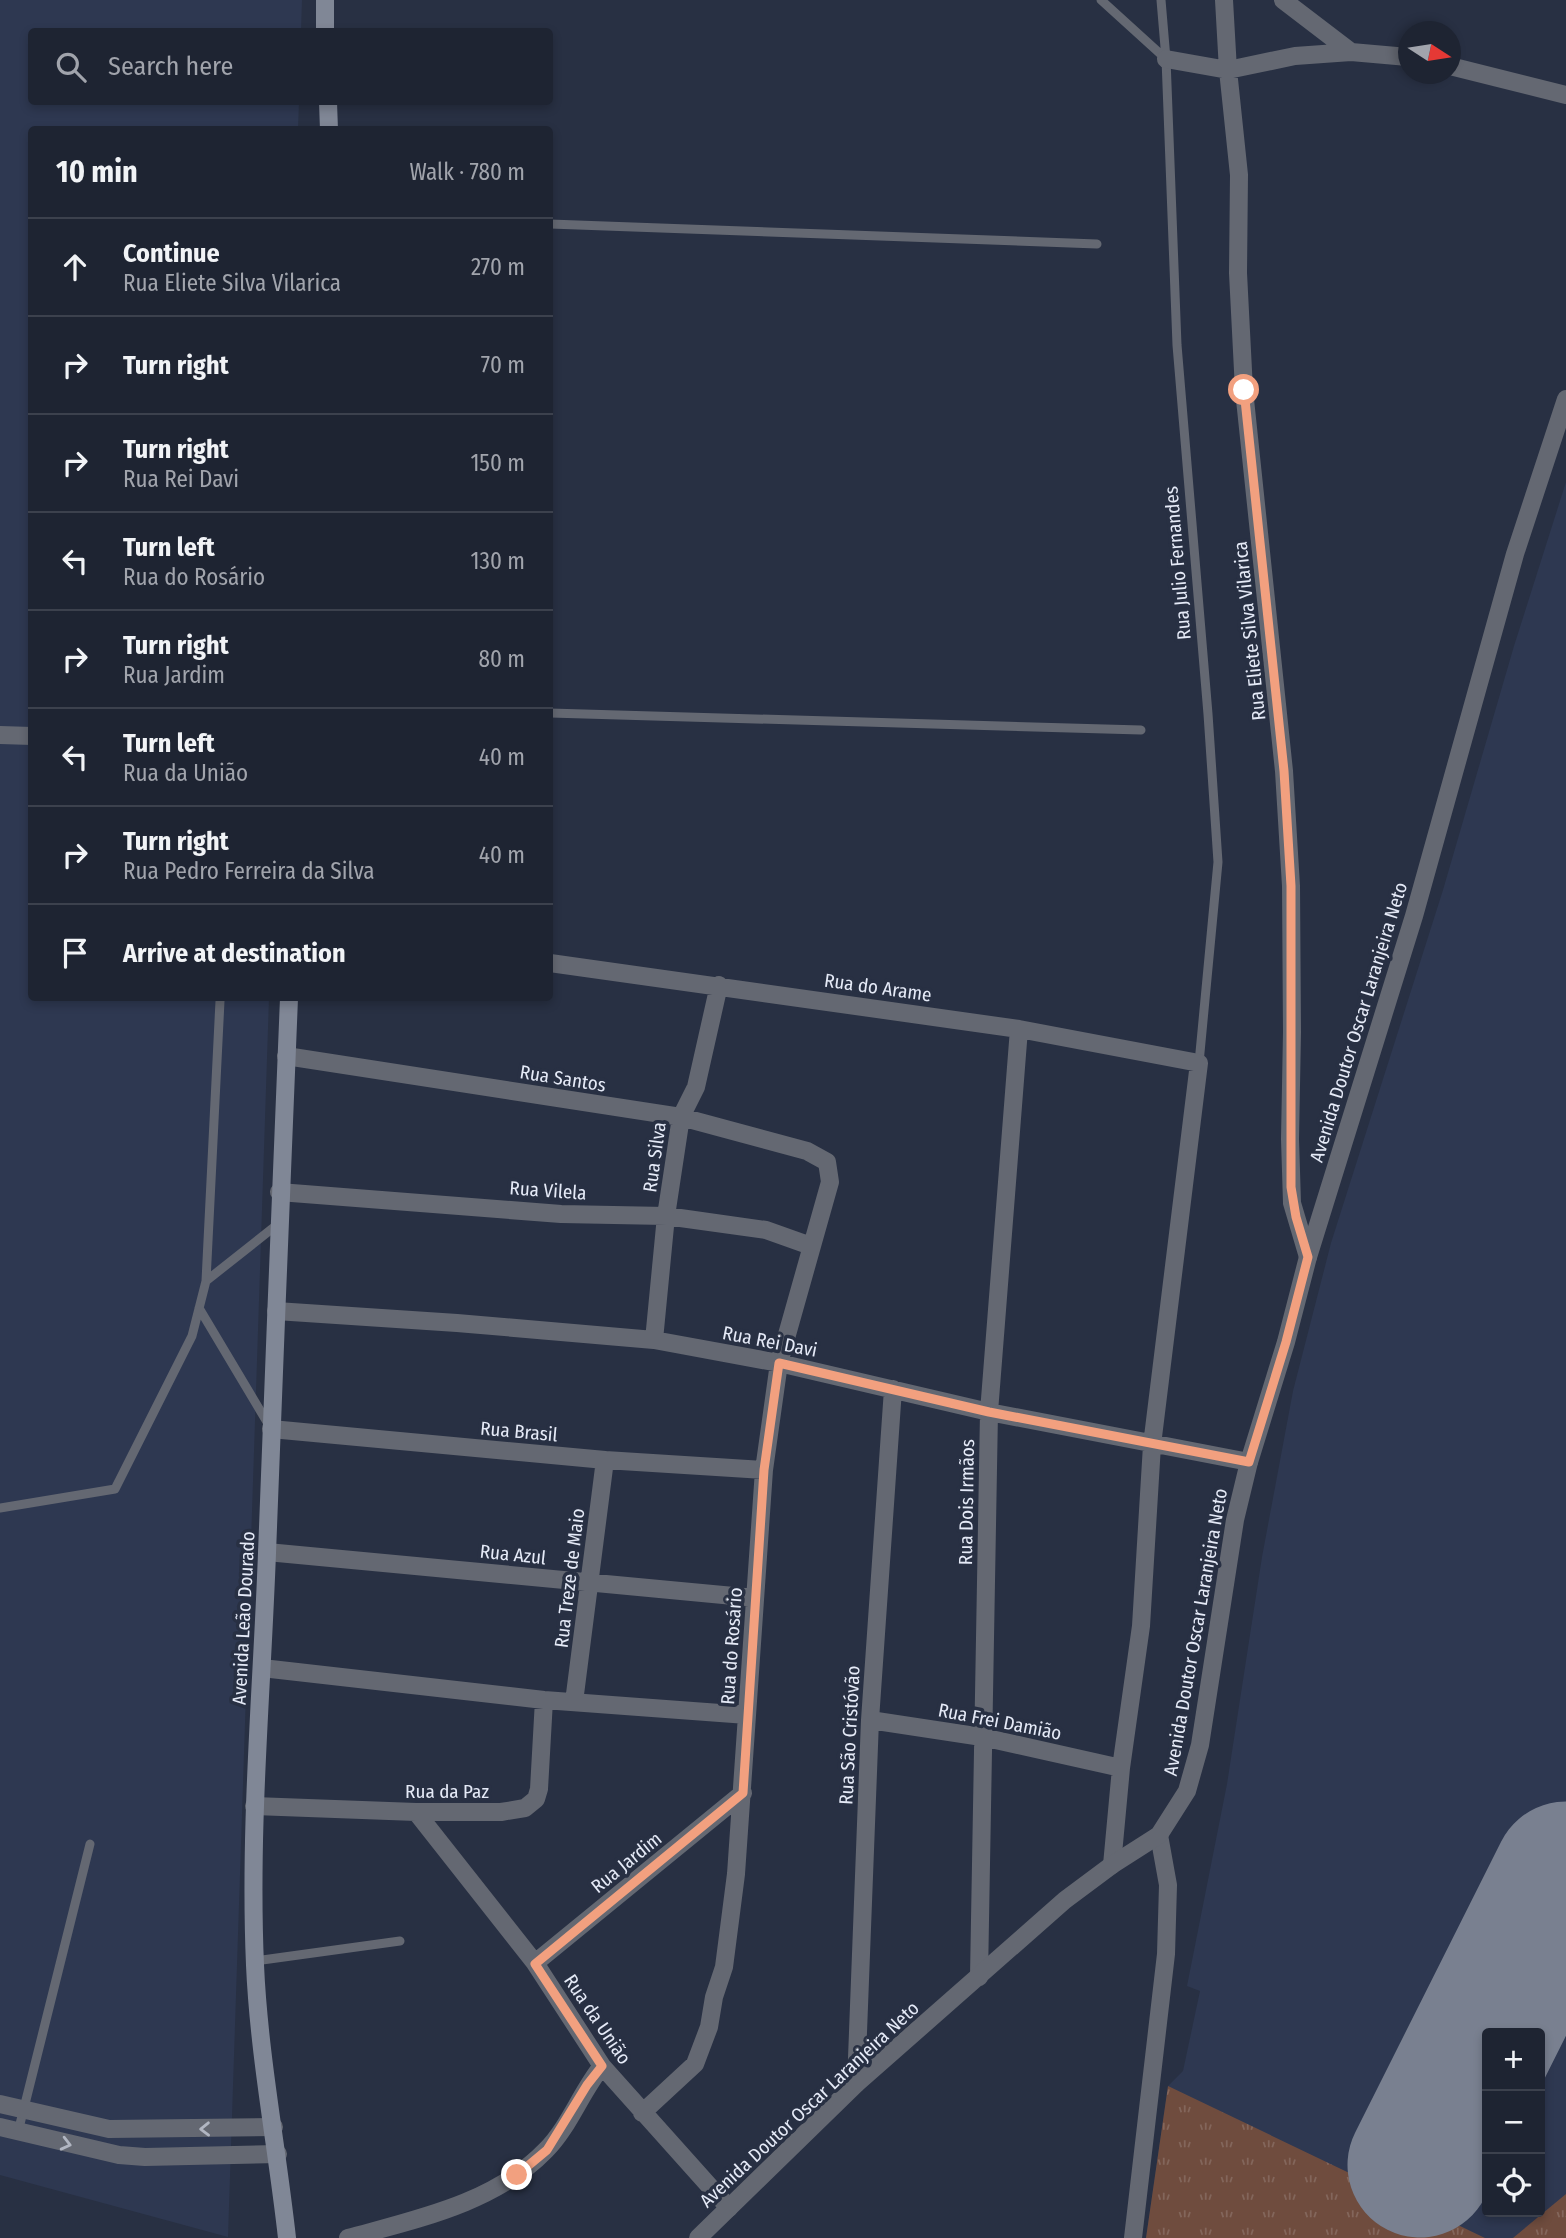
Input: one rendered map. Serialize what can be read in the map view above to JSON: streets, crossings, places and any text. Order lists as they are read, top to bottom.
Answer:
{
  "streets": {
    "main road": ["Avenida Leão Dourado"],
    "street": [
      "Rua Eliete Silva Vilarica",
      "Rua do Arame",
      "Avenida Doutor Oscar Laranjeira Neto",
      "Rua Santos",
      "Rua Silva",
      "Rua Vilela",
      "Rua Rei Davi",
      "Rua Brasil",
      "Rua Dois Irmãos",
      "Rua Azul",
      "Rua Treze de Maio",
      "Rua do Rosário",
      "Rua Frei Damião",
      "Rua São Cristóvão",
      "Rua da Paz",
      "Rua Jardim",
      "Rua da União"
    ],
    "lane": ["Rua Julio Fernandes"]
  },
  "crossings": [
    ["Rua Julio Fernandes", "Rua do Arame"],
    ["Rua Eliete Silva Vilarica", "Avenida Doutor Oscar Laranjeira Neto"],
    ["Rua do Arame", "Rua Silva"],
    ["Rua do Arame", "Rua Dois Irmãos"],
    ["Avenida Doutor Oscar Laranjeira Neto", "Rua Rei Davi"],
    ["Avenida Doutor Oscar Laranjeira Neto", "Rua Dois Irmãos"],
    ["Avenida Doutor Oscar Laranjeira Neto", "Rua São Cristóvão"],
    ["Avenida Doutor Oscar Laranjeira Neto", "Rua da União"],
    ["Rua Santos", "Rua Silva"],
    ["Rua Santos", "Avenida Leão Dourado"],
    ["Rua Santos", "Rua do Rosário"],
    ["Rua Silva", "Rua Vilela"],
    ["Rua Silva", "Rua Rei Davi"],
    ["Rua Vilela", "Avenida Leão Dourado"],
    ["Rua Vilela", "Rua do Rosário"],
    ["Rua Rei Davi", "Rua Dois Irmãos"],
    ["Rua Rei Davi", "Avenida Leão Dourado"],
    ["Rua Rei Davi", "Rua do Rosário"],
    ["Rua Rei Davi", "Rua São Cristóvão"],
    ["Rua Brasil", "Rua Treze de Maio"],
    ["Rua Brasil", "Avenida Leão Dourado"],
    ["Rua Brasil", "Rua do Rosário"],
    ["Rua Dois Irmãos", "Rua Frei Damião"],
    ["Rua Azul", "Rua Treze de Maio"],
    ["Rua Azul", "Avenida Leão Dourado"],
    ["Rua Azul", "Rua do Rosário"],
    ["Avenida Leão Dourado", "Rua da Paz"],
    ["Rua do Rosário", "Rua Jardim"],
    ["Rua do Rosário", "Rua da União"],
    ["Rua Frei Damião", "Rua São Cristóvão"],
    ["Rua da Paz", "Rua da União"],
    ["Rua Jardim", "Rua da União"]
  ],
  "north": "right",
  "page": {
    "search": "Search here",
    "heading": ["10 min", "Walk · 780 m"],
    "list": [
      ["Continue", "Rua Eliete Silva Vilarica", "270 m"],
      ["Turn right", "70 m"],
      ["Turn right", "Rua Rei Davi", "150 m"],
      ["Turn left", "Rua do Rosário", "130 m"],
      ["Turn right", "Rua Jardim", "80 m"],
      ["Turn left", "Rua da União", "40 m"],
      ["Turn right", "Rua Pedro Ferreira da Silva", "40 m"],
      "Arrive at destination"
    ],
    "map_buttons": ["+", "−"]
  }
}
